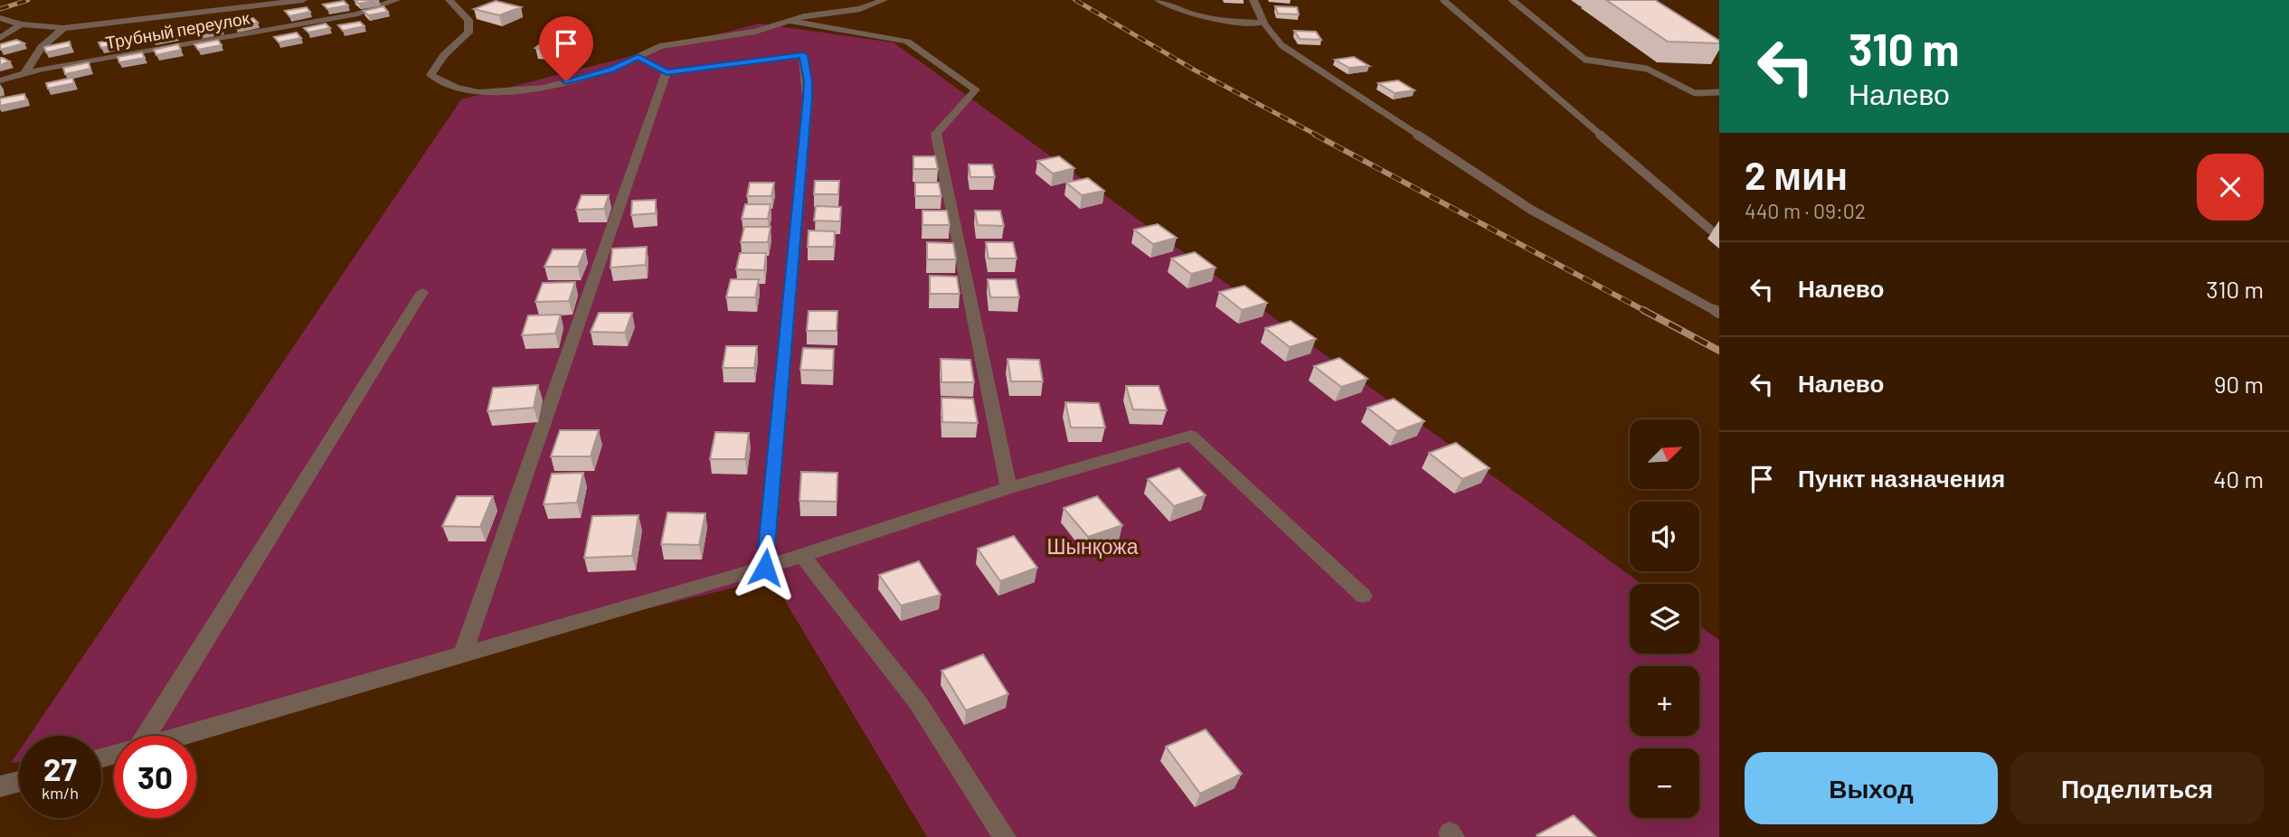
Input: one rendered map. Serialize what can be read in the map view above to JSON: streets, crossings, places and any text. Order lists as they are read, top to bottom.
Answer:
{
  "streets": {
    "street": ["Трубный переулок"]
  },
  "parks": ["Шынқожа"],
  "north": "top right",
  "page": {
    "turn": ["310 m", "Налево"],
    "heading": ["2 мин", "440 m · 09:02"],
    "list": [
      {
        "name": "Налево",
        "value": "310 m"
      },
      {
        "name": "Налево",
        "value": "90 m"
      },
      {
        "name": "Пункт назначения",
        "value": "40 m"
      }
    ],
    "map_buttons": ["+", "−"],
    "speed": "27 km/h",
    "limit": "30",
    "buttons": ["Выход", "Поделиться"]
  }
}
